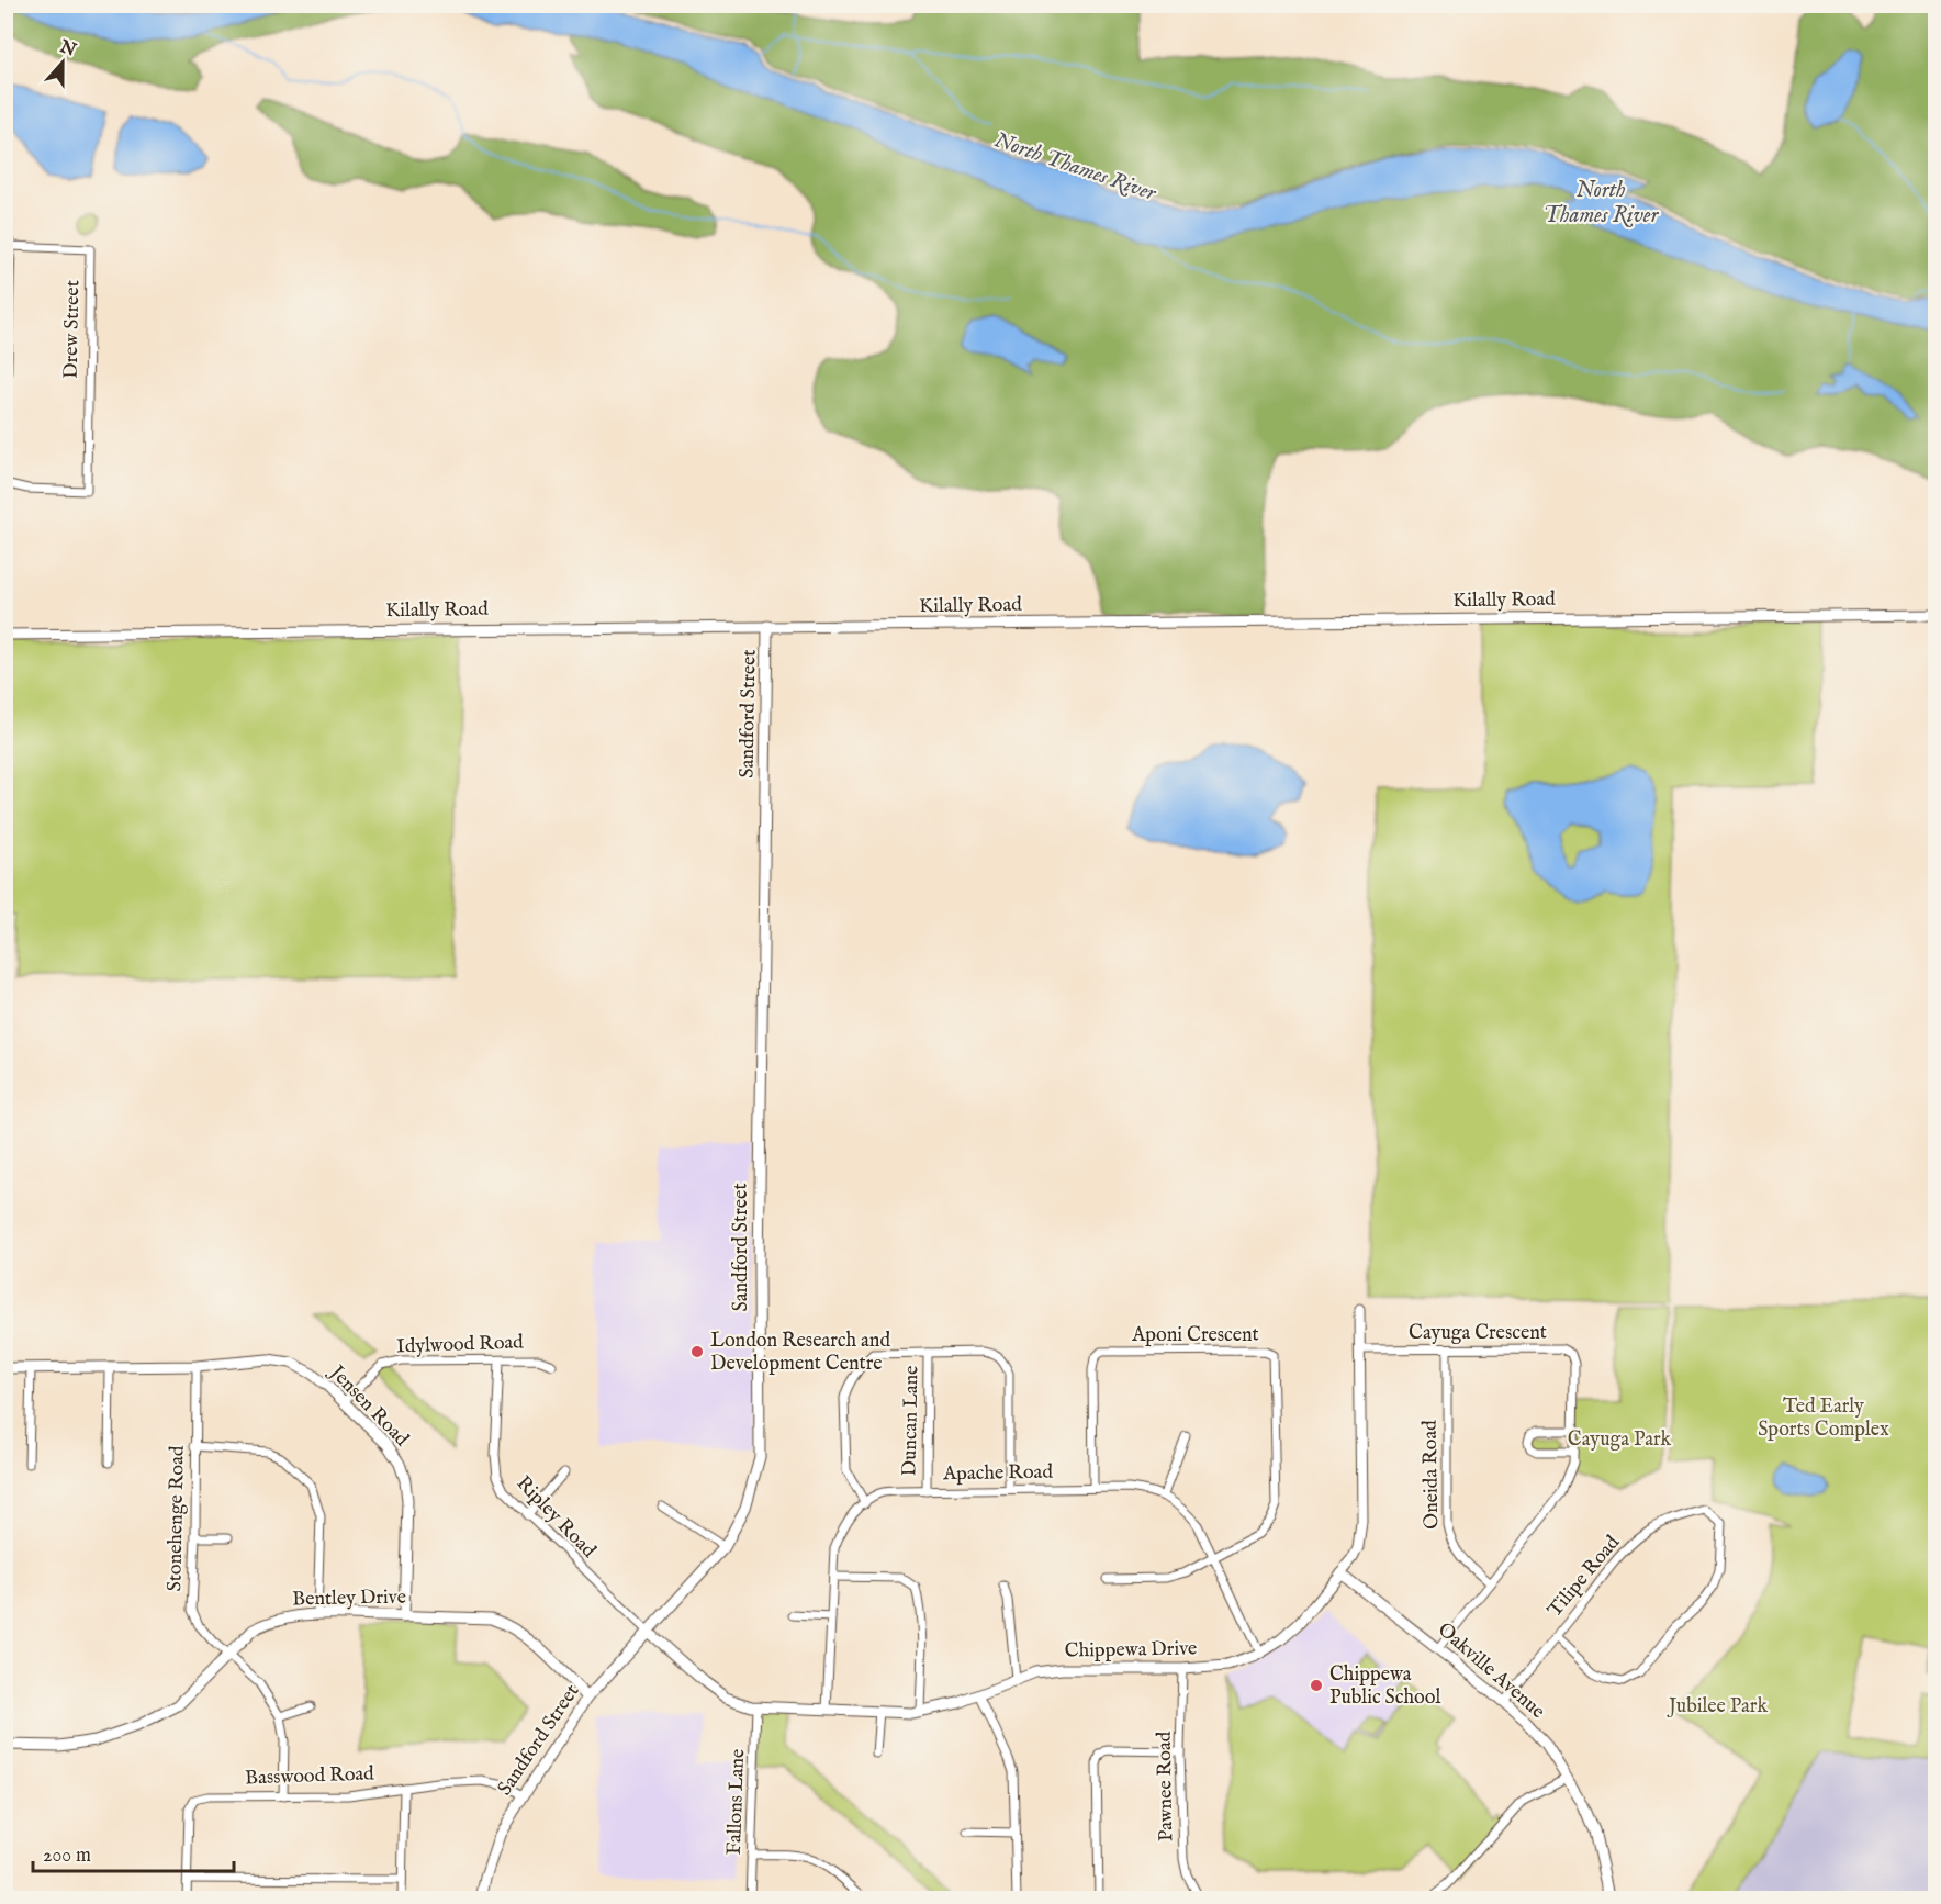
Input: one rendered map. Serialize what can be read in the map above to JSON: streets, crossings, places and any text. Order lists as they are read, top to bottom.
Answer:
{
  "streets": {
    "street": [
      "Drew Street",
      "Kilally Road",
      "Sandford Street",
      "Cayuga Crescent",
      "Aponi Crescent",
      "Idylwood Road",
      "Jensen Road",
      "Duncan Lane",
      "Apache Road",
      "Oneida Road",
      "Ripley Road",
      "Stonehenge Road",
      "Tilipe Road",
      "Bentley Drive",
      "Chippewa Drive",
      "Oakville Avenue",
      "Basswood Road",
      "Pawnee Road",
      "Fallons Lane"
    ]
  },
  "crossings": [
    ["Kilally Road", "Sandford Street"],
    ["Sandford Street", "Ripley Road"],
    ["Sandford Street", "Bentley Drive"],
    ["Sandford Street", "Chippewa Drive"],
    ["Sandford Street", "Basswood Road"],
    ["Cayuga Crescent", "Oneida Road"],
    ["Cayuga Crescent", "Chippewa Drive"],
    ["Cayuga Crescent", "Oakville Avenue"],
    ["Aponi Crescent", "Apache Road"],
    ["Idylwood Road", "Jensen Road"],
    ["Idylwood Road", "Ripley Road"],
    ["Jensen Road", "Stonehenge Road"],
    ["Jensen Road", "Bentley Drive"],
    ["Duncan Lane", "Apache Road"],
    ["Apache Road", "Chippewa Drive"],
    ["Ripley Road", "Chippewa Drive"],
    ["Stonehenge Road", "Bentley Drive"],
    ["Stonehenge Road", "Basswood Road"],
    ["Tilipe Road", "Oakville Avenue"],
    ["Chippewa Drive", "Oakville Avenue"],
    ["Chippewa Drive", "Pawnee Road"],
    ["Chippewa Drive", "Fallons Lane"]
  ],
  "water": ["North Thames River"],
  "parks": ["Ted Early Sports Complex", "Cayuga Park", "Jubilee Park"],
  "places": ["London Research and Development Centre", "Chippewa Public School"],
  "scale_bar": "200 m",
  "north": "top"
}
